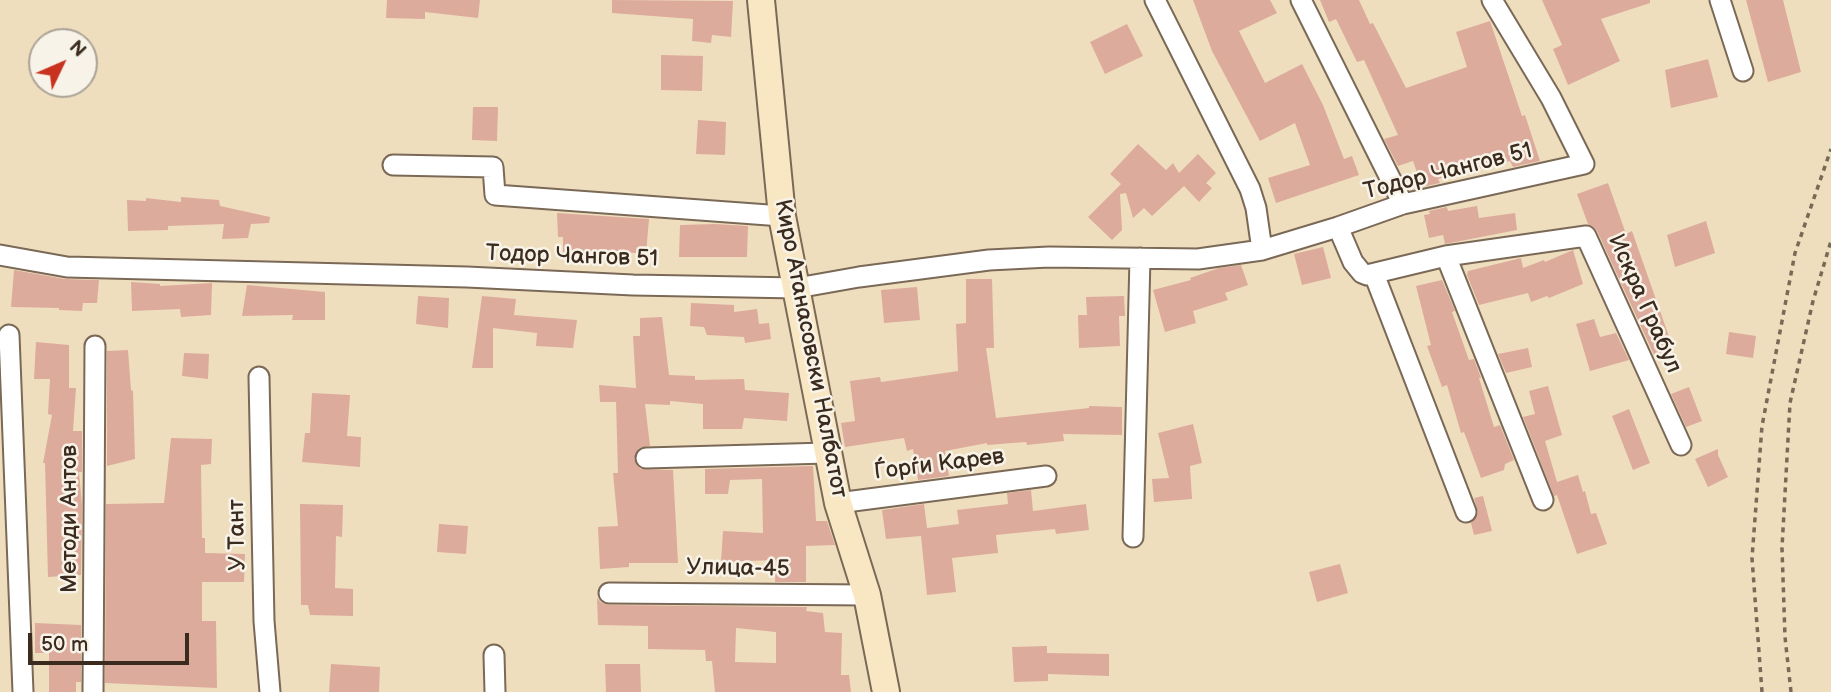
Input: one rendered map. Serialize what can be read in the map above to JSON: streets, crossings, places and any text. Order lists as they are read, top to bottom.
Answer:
{
  "streets": {
    "street": [
      "Тодор Чангов 51",
      "Искра Грабул",
      "Киро Атанасовски Налбатот",
      "Ѓорѓи Карев",
      "Методи Антов",
      "У Тант",
      "Улица-45"
    ]
  },
  "crossings": [
    ["Тодор Чангов 51", "Киро Атанасовски Налбатот"],
    ["Киро Атанасовски Налбатот", "Ѓорѓи Карев"],
    ["Киро Атанасовски Налбатот", "Улица-45"]
  ],
  "scale_bar": "50 m",
  "north": "top right"
}
